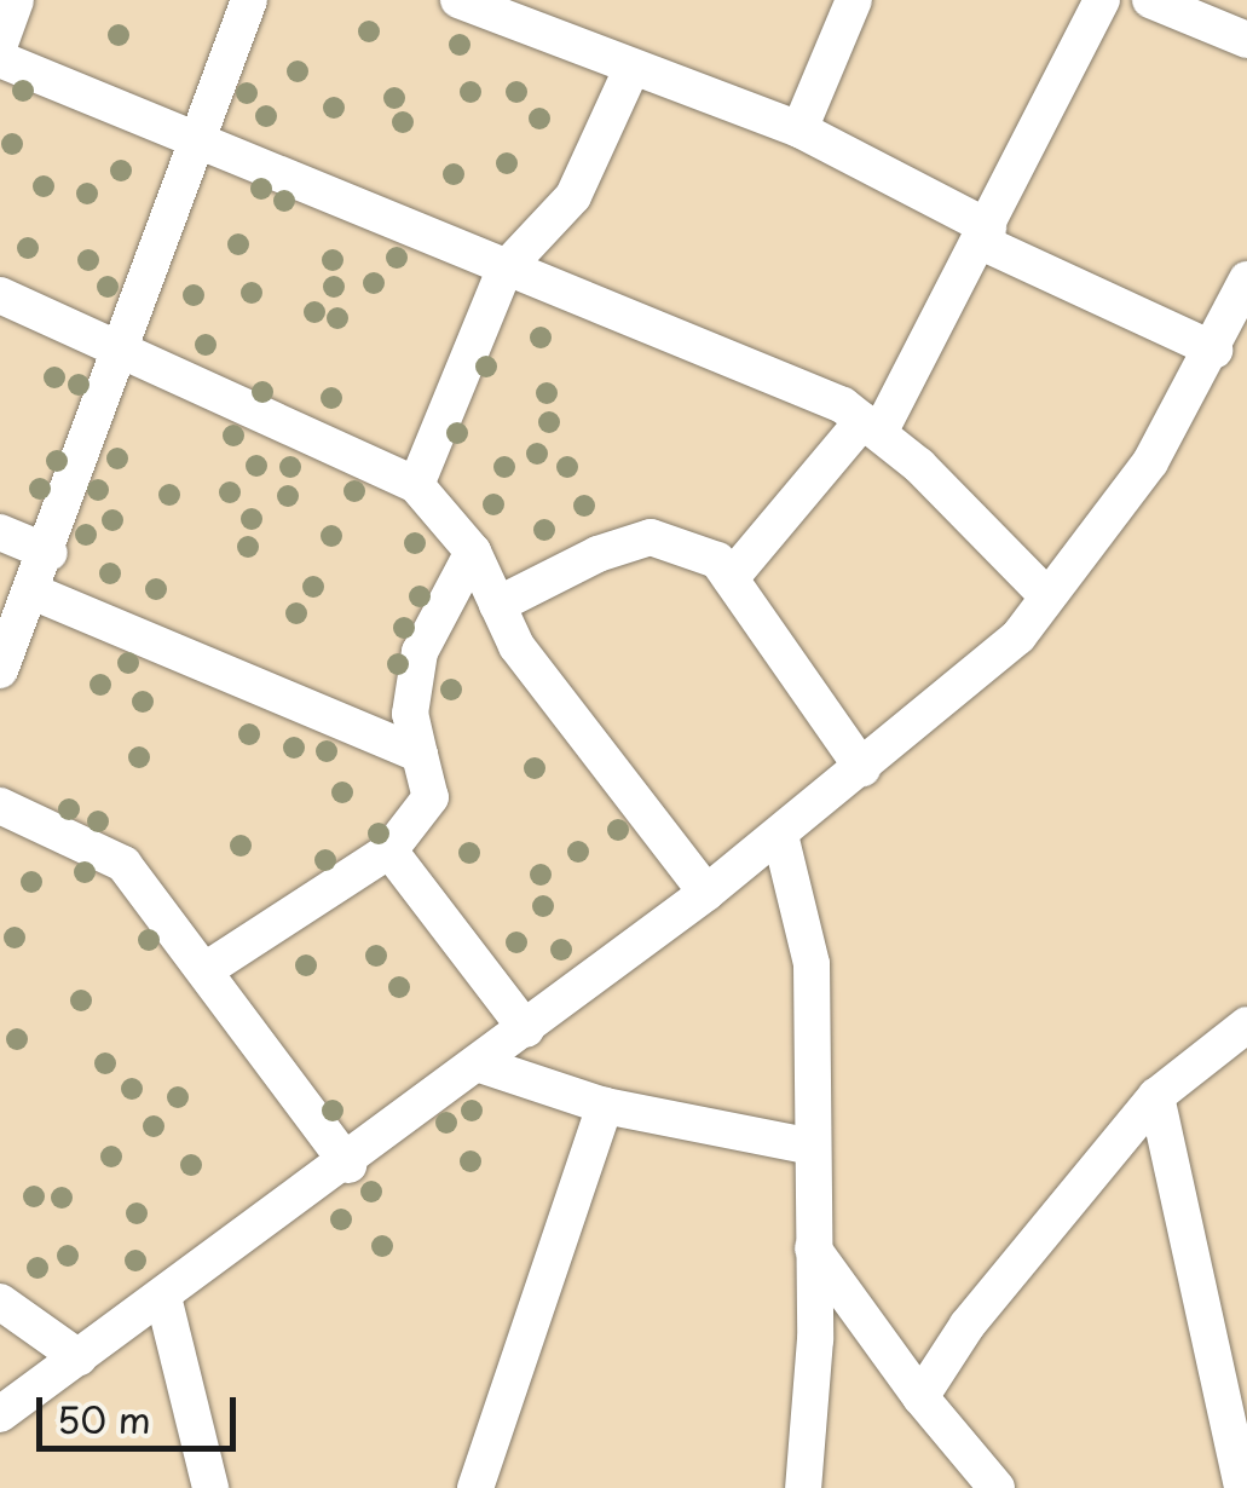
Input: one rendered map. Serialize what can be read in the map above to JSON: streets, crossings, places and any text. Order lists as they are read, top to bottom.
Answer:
{
  "scale_bar": "50 m"
}
